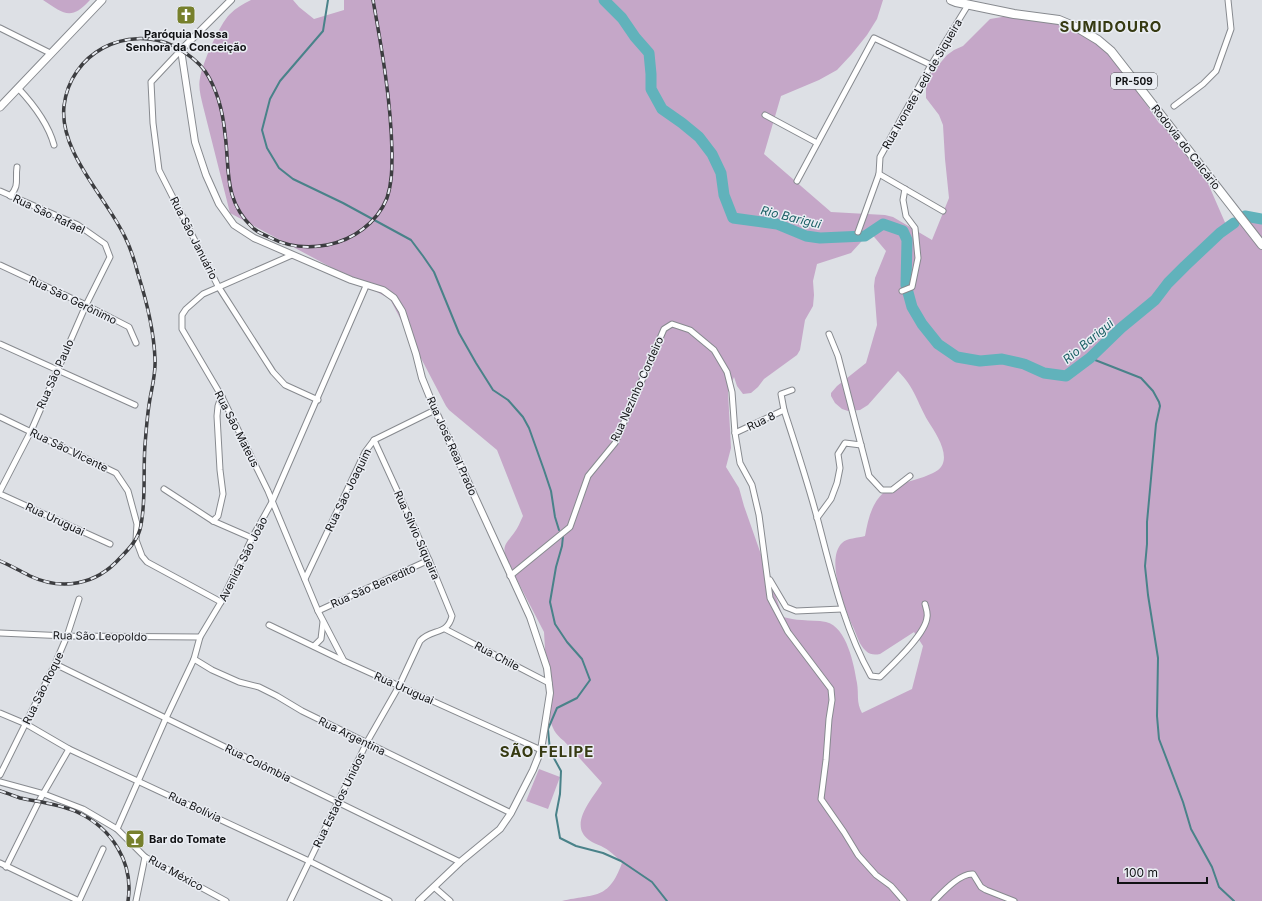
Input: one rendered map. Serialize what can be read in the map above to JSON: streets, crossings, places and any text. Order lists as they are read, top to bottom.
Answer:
{
  "streets": {
    "main road": ["PR-509", "Rodovia do Calcário"],
    "street": [
      "Rua Ivonete Ledi de Siqueira",
      "Rua São Rafael",
      "Rua São Januário",
      "Rua São Gerônimo",
      "Rua São Paulo",
      "Rua Nezinho Cordeiro",
      "Rua 8",
      "Rua São Mateus",
      "Rua José Real Prado",
      "Rua São Vicente",
      "Rua São Joaquim",
      "Rua Uruguai",
      "Rua Sílvio Siqueira",
      "Avenida São João",
      "Rua São Benedito",
      "Rua São Leopoldo",
      "Rua Chile",
      "Rua São Roque",
      "Rua Argentina",
      "Rua Colômbia",
      "Rua Estados Unidos",
      "Rua Bolívia",
      "Rua México"
    ]
  },
  "crossings": [
    ["Rua Ivonete Ledi de Siqueira", "Rodovia do Calcário"],
    ["Rua São Rafael", "Rua São Paulo"],
    ["Rua São Januário", "Rua São Mateus"],
    ["Rua São Januário", "Rua José Real Prado"],
    ["Rua São Januário", "Avenida São João"],
    ["Rua São Gerônimo", "Rua São Paulo"],
    ["Rua São Paulo", "Rua São Vicente"],
    ["Rua São Paulo", "Rua Uruguai"],
    ["Rua Nezinho Cordeiro", "Rua 8"],
    ["Rua Nezinho Cordeiro", "Rua José Real Prado"],
    ["Rua São Mateus", "Rua José Real Prado"],
    ["Rua São Mateus", "Rua São Joaquim"],
    ["Rua São Mateus", "Rua Uruguai"],
    ["Rua São Mateus", "Avenida São João"],
    ["Rua São Mateus", "Rua São Benedito"],
    ["Rua José Real Prado", "Rua São Joaquim"],
    ["Rua José Real Prado", "Rua Uruguai"],
    ["Rua José Real Prado", "Avenida São João"],
    ["Rua José Real Prado", "Rua Chile"],
    ["Rua José Real Prado", "Rua Argentina"],
    ["Rua José Real Prado", "Rua Colômbia"],
    ["Rua São Vicente", "Avenida São João"],
    ["Rua São Joaquim", "Rua Sílvio Siqueira"],
    ["Rua Uruguai", "Rua Estados Unidos"],
    ["Rua Sílvio Siqueira", "Rua São Benedito"],
    ["Rua Sílvio Siqueira", "Rua Chile"],
    ["Rua Sílvio Siqueira", "Rua Estados Unidos"],
    ["Avenida São João", "Rua São Leopoldo"],
    ["Avenida São João", "Rua Argentina"],
    ["Avenida São João", "Rua Colômbia"],
    ["Avenida São João", "Rua Bolívia"],
    ["Avenida São João", "Rua México"],
    ["Rua São Leopoldo", "Rua São Roque"],
    ["Rua Chile", "Rua Estados Unidos"],
    ["Rua São Roque", "Rua Colômbia"],
    ["Rua São Roque", "Rua Bolívia"],
    ["Rua Argentina", "Rua Estados Unidos"],
    ["Rua Colômbia", "Rua Estados Unidos"],
    ["Rua Estados Unidos", "Rua Bolívia"]
  ],
  "districts": ["SUMIDOURO", "SÃO FELIPE"],
  "water": ["Rio Barigui"],
  "places": {
    "church": ["Paróquia Nossa Senhora da Conceição"],
    "bar": ["Bar do Tomate"]
  },
  "scale_bar": "100 m"
}
